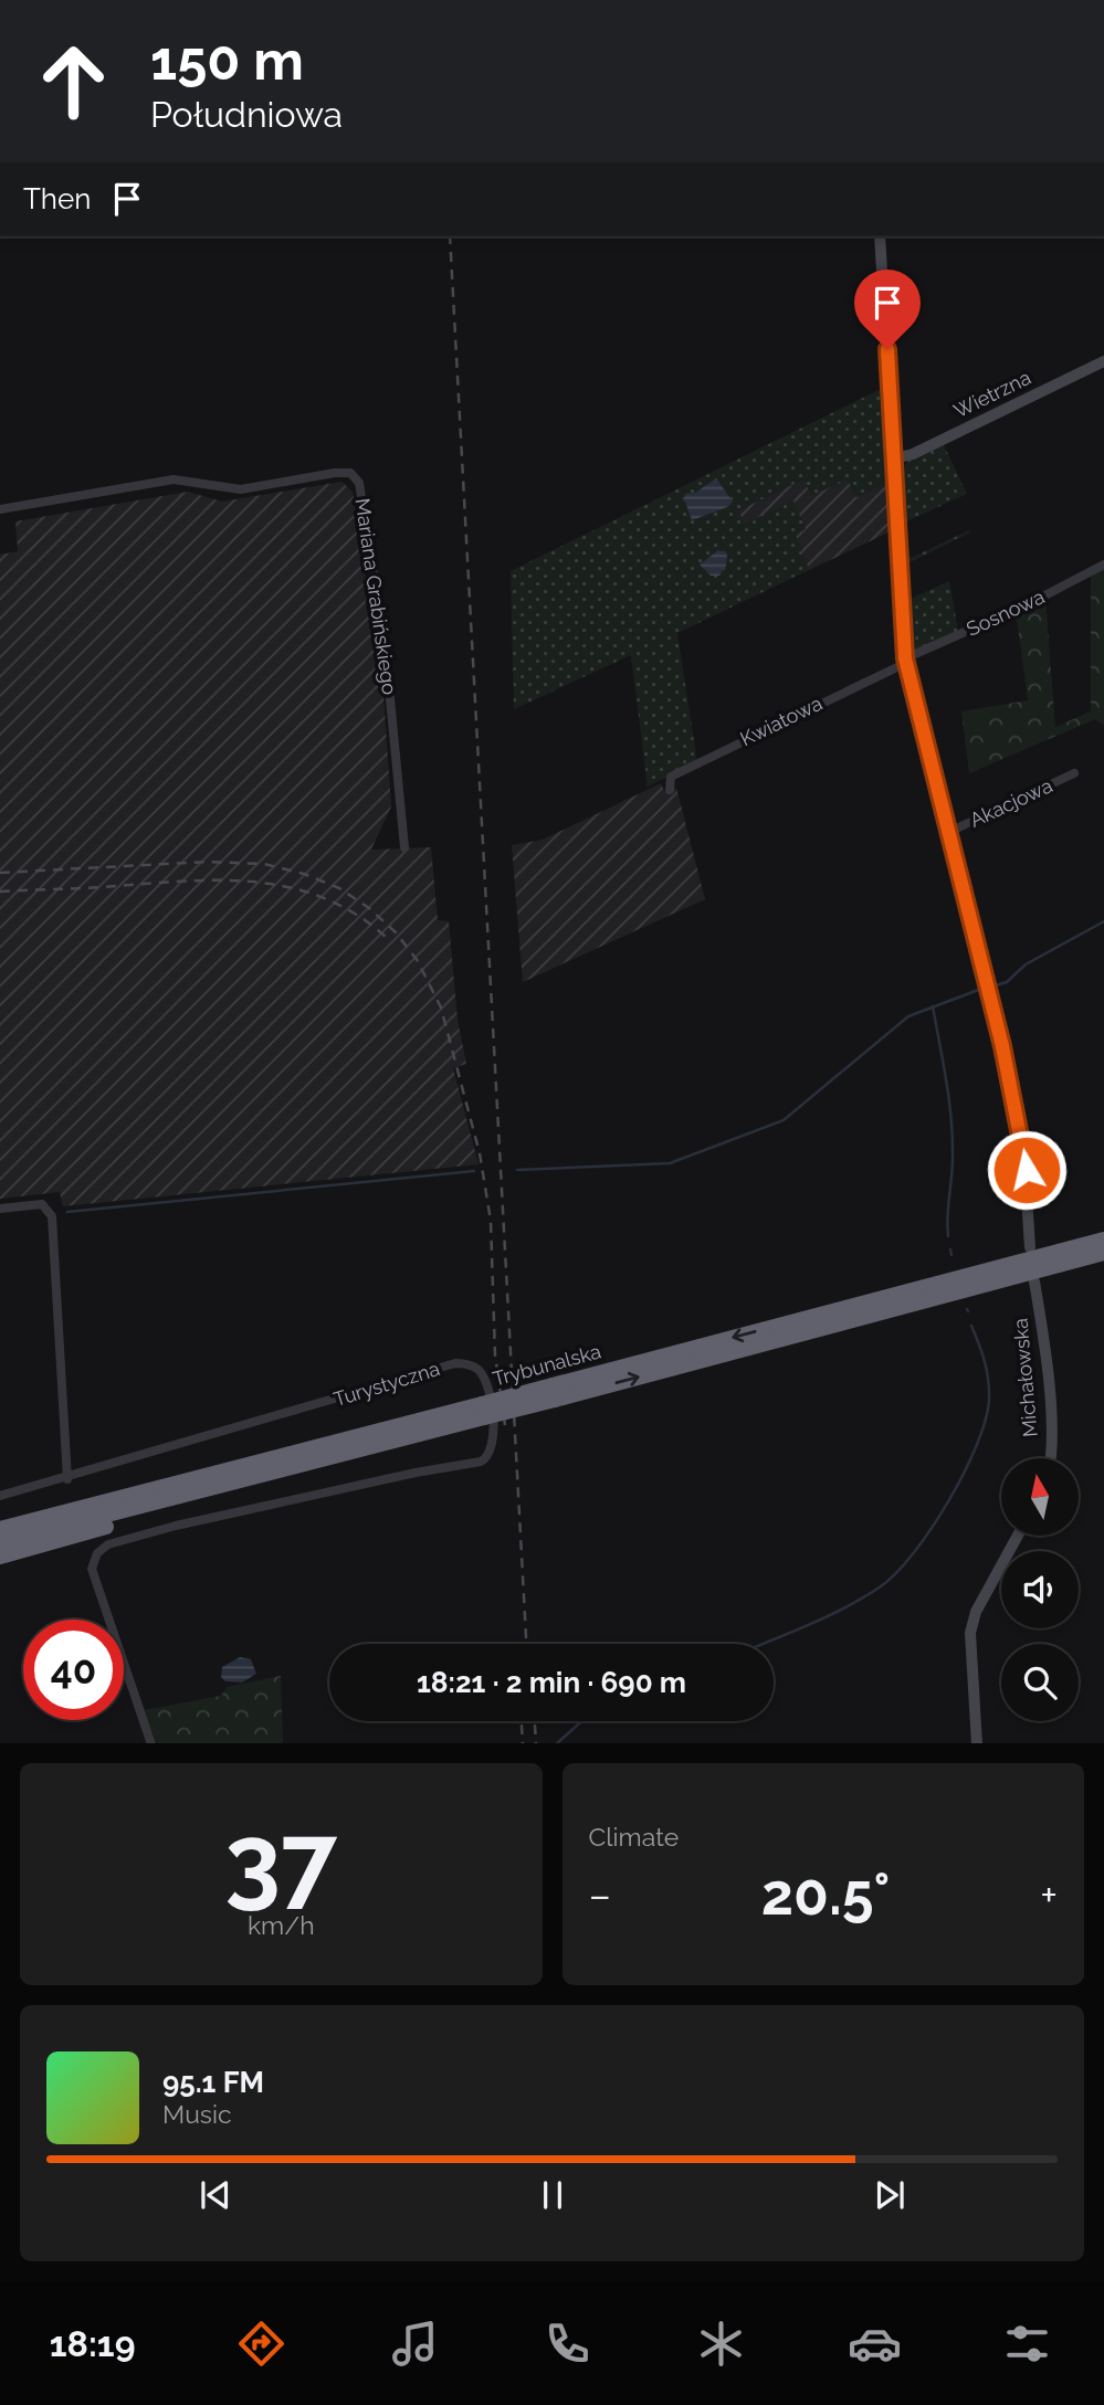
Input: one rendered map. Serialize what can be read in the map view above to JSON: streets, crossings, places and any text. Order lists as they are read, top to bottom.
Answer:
{
  "streets": {
    "highway": ["Trybunalska"],
    "street": [
      "Wietrzna",
      "Mariana Grabińskiego",
      "Sosnowa",
      "Kwiatowa",
      "Akacjowa",
      "Michałowska",
      "Turystyczna"
    ]
  },
  "crossings": [
    ["Sosnowa", "Kwiatowa"]
  ],
  "north": "top",
  "page": {
    "turn": ["150 m", "Południowa"],
    "then": "Then",
    "limit": "40",
    "trip": "18:21 · 2 min · 690 m",
    "tile": [
      ["37", "km/h"],
      "Climate"
    ],
    "heat": ["−", "20.5°", "+"],
    "song": ["95.1 FM", "Music"],
    "tabs": "18:19"
  }
}
